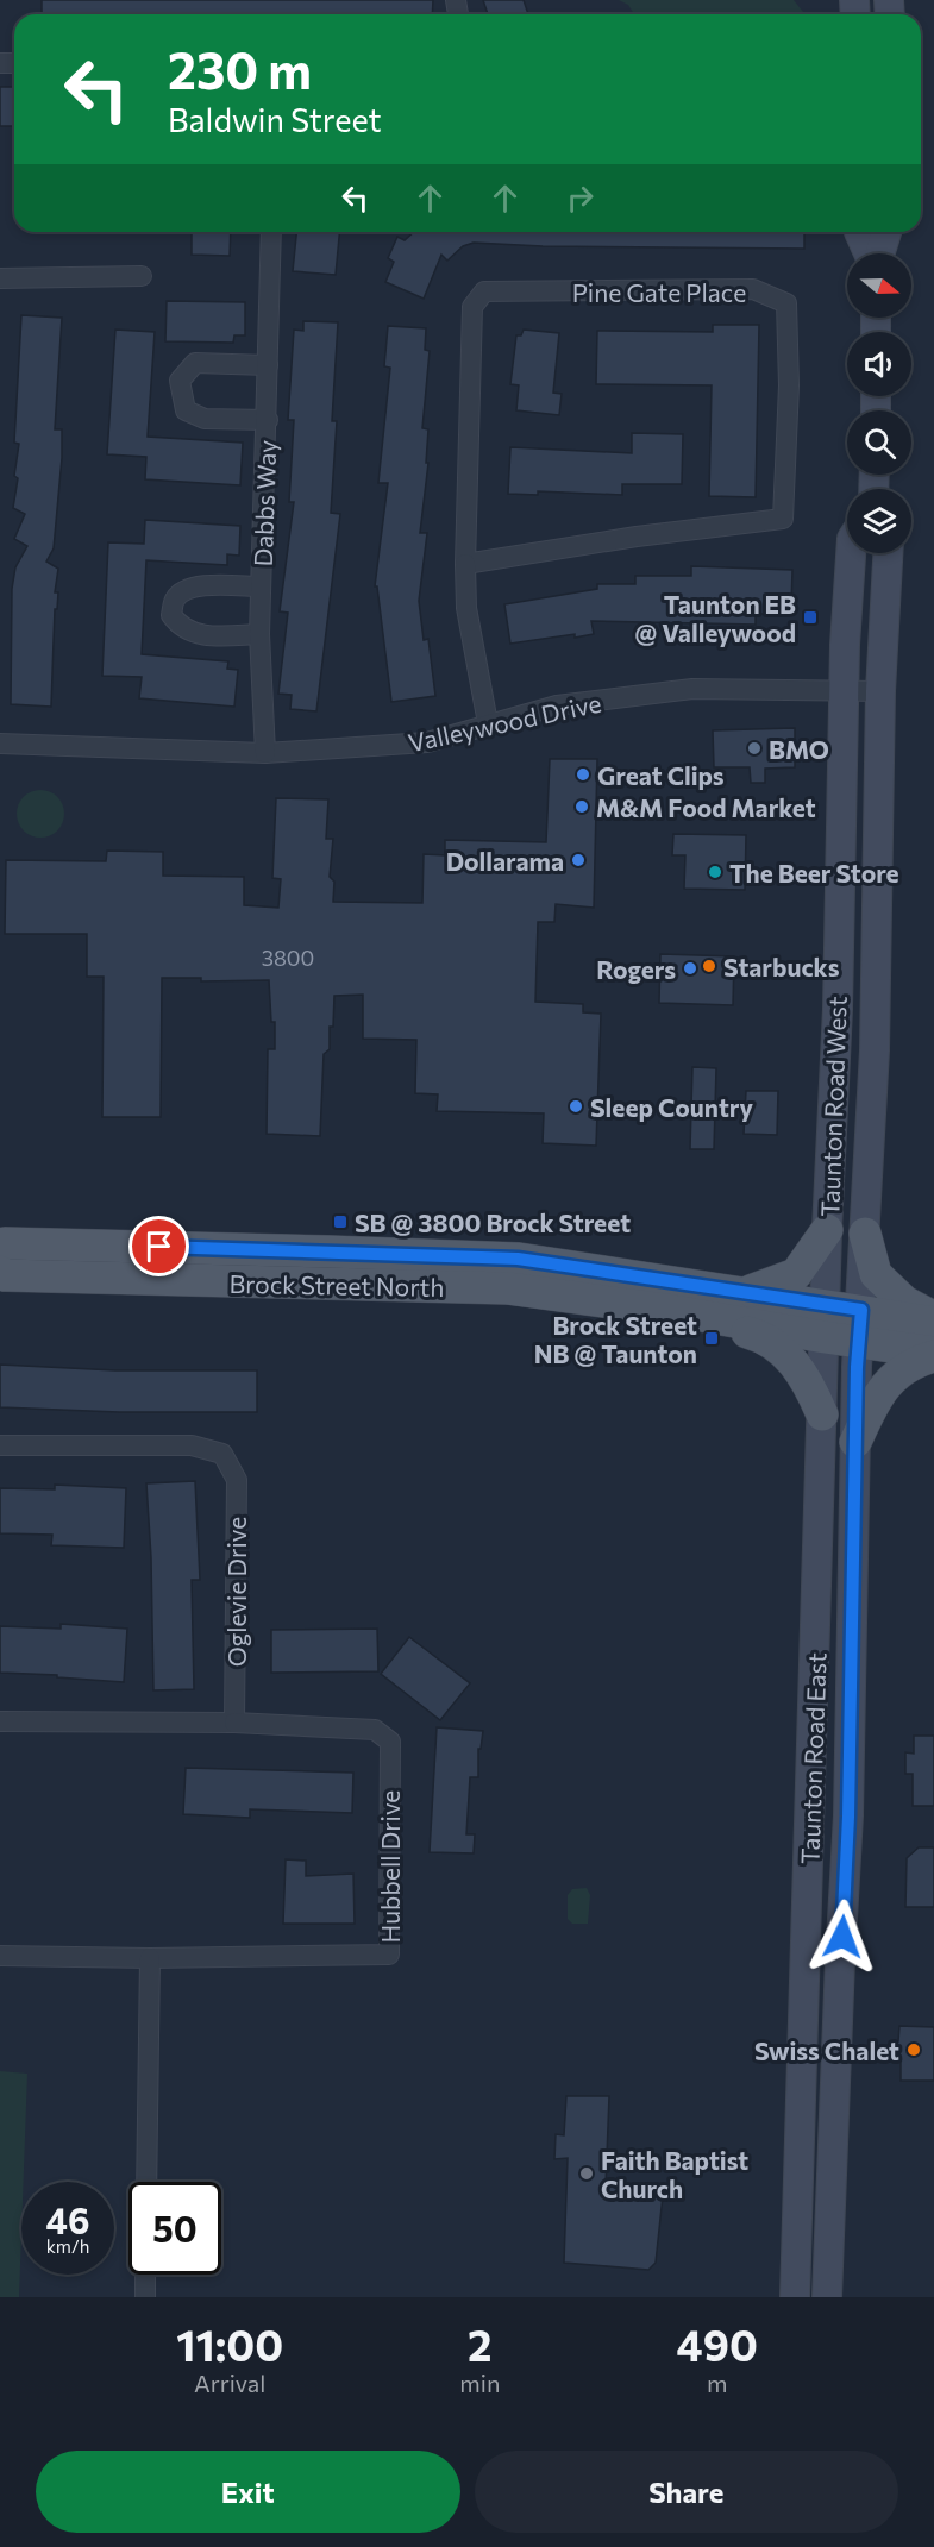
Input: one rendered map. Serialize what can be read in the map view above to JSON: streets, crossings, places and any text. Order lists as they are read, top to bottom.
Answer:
{
  "streets": {
    "main road": ["Taunton Road West", "Brock Street North", "Taunton Road East"],
    "street": [
      "Pine Gate Place",
      "Dabbs Way",
      "Valleywood Drive",
      "Oglevie Drive",
      "Hubbell Drive"
    ]
  },
  "crossings": [
    ["Pine Gate Place", "Valleywood Drive"],
    ["Dabbs Way", "Valleywood Drive"],
    ["Valleywood Drive", "Taunton Road West"],
    ["Taunton Road West", "Brock Street North"],
    ["Taunton Road West", "Taunton Road East"],
    ["Brock Street North", "Taunton Road East"],
    ["Oglevie Drive", "Hubbell Drive"]
  ],
  "places": {
    "transit": ["Taunton EB @ Valleywood", "SB @ 3800 Brock Street", "Brock Street NB @ Taunton"],
    "other": [
      "BMO",
      "Great Clips",
      "M&M Food Market",
      "Dollarama",
      "The Beer Store",
      "Starbucks",
      "Rogers",
      "Sleep Country",
      "Swiss Chalet",
      "Faith Baptist Church"
    ]
  },
  "house_numbers": ["3800"],
  "north": "right",
  "page": {
    "turn": ["230 m", "Baldwin Street"],
    "speed": "46 km/h",
    "limit": "50",
    "eta": [
      "11:00",
      "Arrival",
      "2",
      "min",
      "490",
      "m"
    ],
    "buttons": ["Exit", "Share"]
  }
}
